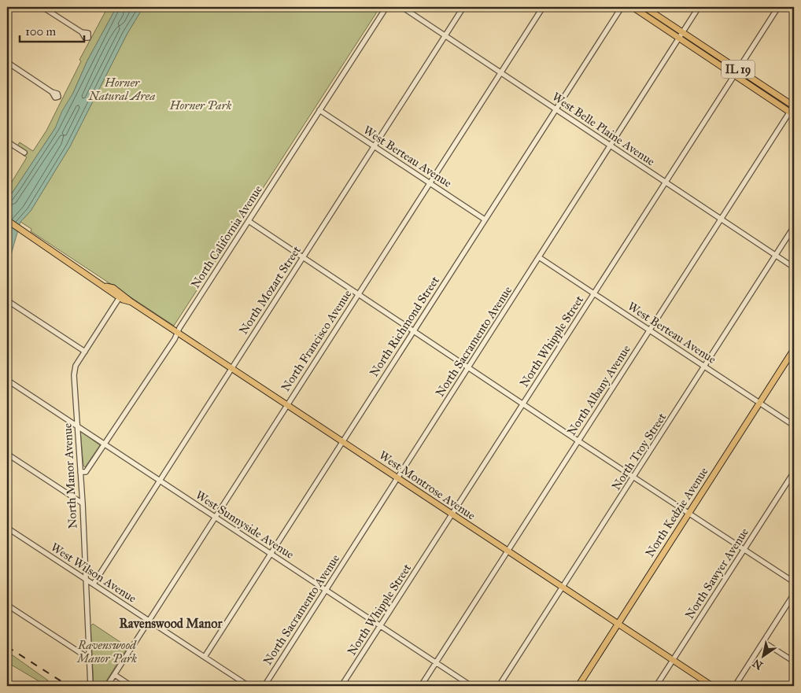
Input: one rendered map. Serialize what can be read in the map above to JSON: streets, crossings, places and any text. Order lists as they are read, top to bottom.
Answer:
{
  "streets": {
    "main road": ["IL 19", "West Montrose Avenue", "North Kedzie Avenue"],
    "street": [
      "West Belle Plaine Avenue",
      "West Berteau Avenue",
      "North California Avenue",
      "North Mozart Street",
      "North Richmond Street",
      "North Francisco Avenue",
      "North Sacramento Avenue",
      "North Whipple Street",
      "North Albany Avenue",
      "North Troy Street",
      "North Manor Avenue",
      "West Sunnyside Avenue",
      "West Wilson Avenue",
      "North Sawyer Avenue"
    ]
  },
  "crossings": [
    ["IL 19", "North Sacramento Avenue"],
    ["IL 19", "North Whipple Street"],
    ["IL 19", "North Albany Avenue"],
    ["West Belle Plaine Avenue", "North Mozart Street"],
    ["West Belle Plaine Avenue", "North Richmond Street"],
    ["West Belle Plaine Avenue", "North Francisco Avenue"],
    ["West Belle Plaine Avenue", "North Sacramento Avenue"],
    ["West Belle Plaine Avenue", "North Whipple Street"],
    ["West Belle Plaine Avenue", "North Albany Avenue"],
    ["West Belle Plaine Avenue", "North Troy Street"],
    ["West Berteau Avenue", "North California Avenue"],
    ["West Berteau Avenue", "North Mozart Street"],
    ["West Berteau Avenue", "North Richmond Street"],
    ["West Berteau Avenue", "North Francisco Avenue"],
    ["West Berteau Avenue", "North Sacramento Avenue"],
    ["West Berteau Avenue", "North Whipple Street"],
    ["West Berteau Avenue", "North Albany Avenue"],
    ["West Berteau Avenue", "North Troy Street"],
    ["West Berteau Avenue", "North Kedzie Avenue"],
    ["North California Avenue", "North Manor Avenue"],
    ["North California Avenue", "West Montrose Avenue"],
    ["North California Avenue", "West Sunnyside Avenue"],
    ["North Mozart Street", "West Montrose Avenue"],
    ["North Mozart Street", "West Sunnyside Avenue"],
    ["North Mozart Street", "West Wilson Avenue"],
    ["North Richmond Street", "West Montrose Avenue"],
    ["North Richmond Street", "West Sunnyside Avenue"],
    ["North Richmond Street", "West Wilson Avenue"],
    ["North Francisco Avenue", "West Montrose Avenue"],
    ["North Francisco Avenue", "West Sunnyside Avenue"],
    ["North Francisco Avenue", "West Wilson Avenue"],
    ["North Sacramento Avenue", "West Montrose Avenue"],
    ["North Sacramento Avenue", "West Sunnyside Avenue"],
    ["North Whipple Street", "West Montrose Avenue"],
    ["North Whipple Street", "West Sunnyside Avenue"],
    ["North Albany Avenue", "West Montrose Avenue"],
    ["North Albany Avenue", "West Sunnyside Avenue"],
    ["North Troy Street", "West Montrose Avenue"],
    ["North Manor Avenue", "West Montrose Avenue"],
    ["North Manor Avenue", "West Sunnyside Avenue"],
    ["North Manor Avenue", "West Wilson Avenue"],
    ["West Montrose Avenue", "North Kedzie Avenue"],
    ["West Montrose Avenue", "North Sawyer Avenue"]
  ],
  "districts": ["Ravenswood Manor"],
  "parks": ["Horner Natural Area", "Horner Park", "Ravenswood Manor Park"],
  "scale_bar": "100 m",
  "north": "bottom left"
}
